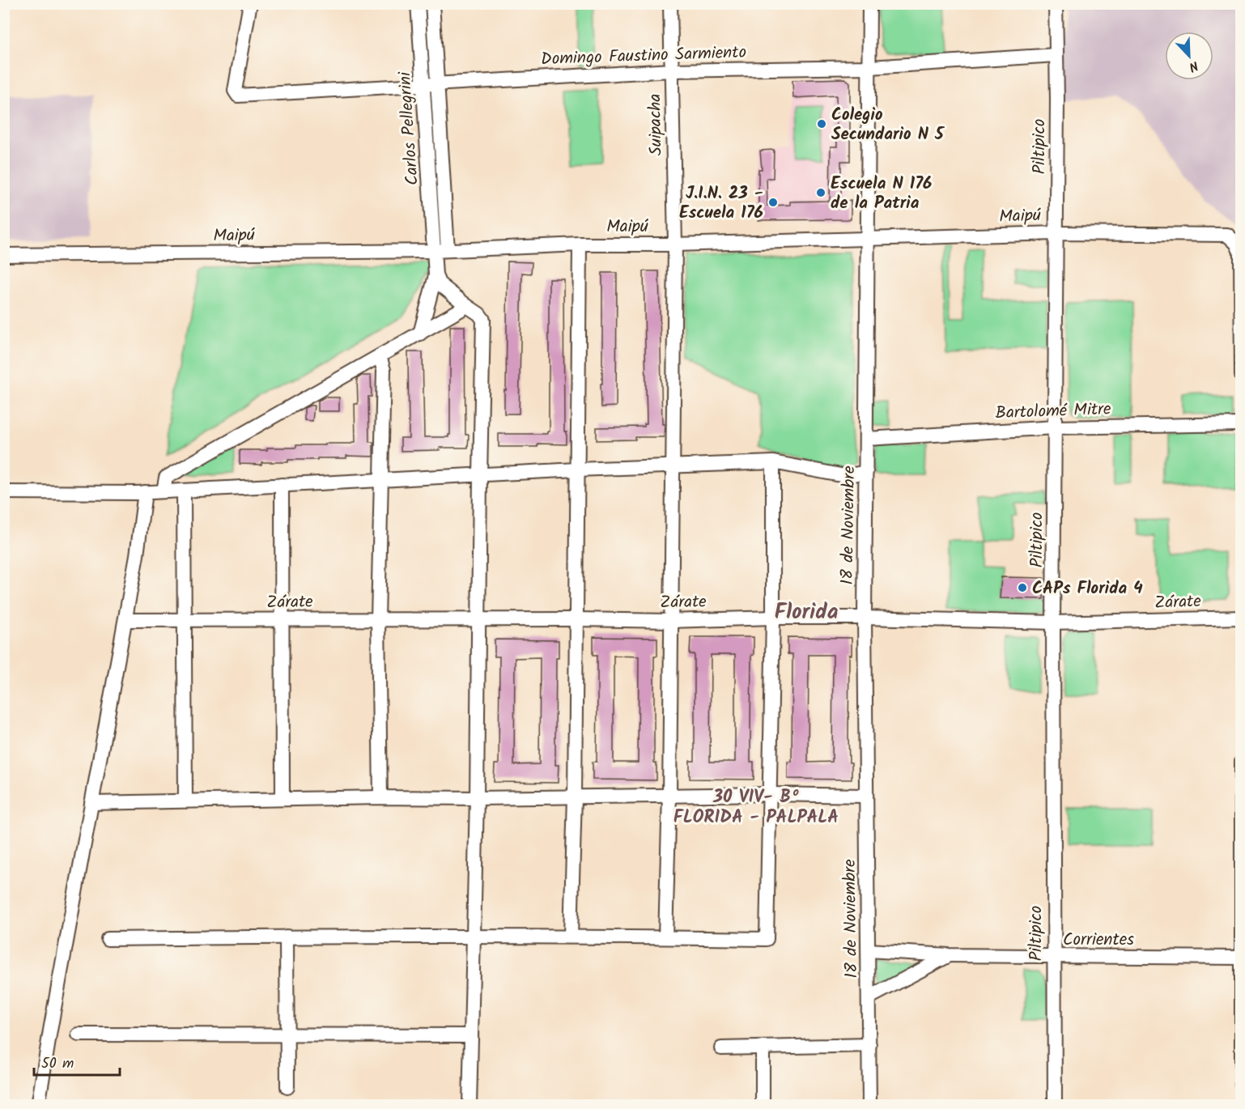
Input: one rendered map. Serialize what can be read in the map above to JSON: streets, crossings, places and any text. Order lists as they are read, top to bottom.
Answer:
{
  "streets": {
    "street": [
      "Domingo Faustino Sarmiento",
      "Suipacha",
      "Carlos Pellegrini",
      "Piltipico",
      "Maipú",
      "Bartolomé Mitre",
      "18 de Noviembre",
      "Zárate",
      "Corrientes"
    ]
  },
  "crossings": [
    ["Domingo Faustino Sarmiento", "Suipacha"],
    ["Domingo Faustino Sarmiento", "Carlos Pellegrini"],
    ["Domingo Faustino Sarmiento", "Piltipico"],
    ["Domingo Faustino Sarmiento", "18 de Noviembre"],
    ["Suipacha", "Maipú"],
    ["Suipacha", "Zárate"],
    ["Carlos Pellegrini", "Maipú"],
    ["Piltipico", "Maipú"],
    ["Piltipico", "Bartolomé Mitre"],
    ["Piltipico", "Zárate"],
    ["Piltipico", "Corrientes"],
    ["Maipú", "18 de Noviembre"],
    ["Bartolomé Mitre", "18 de Noviembre"],
    ["18 de Noviembre", "Zárate"],
    ["18 de Noviembre", "Corrientes"]
  ],
  "districts": ["Florida", "30 VIV- Bº FLORIDA - PALPALA"],
  "places": [
    "Colegio Secundario N 5",
    "Escuela N 176 de la Patria",
    "J.I.N. 23 - Escuela 176",
    "CAPs Florida 4"
  ],
  "scale_bar": "50 m",
  "north": "bottom right"
}
